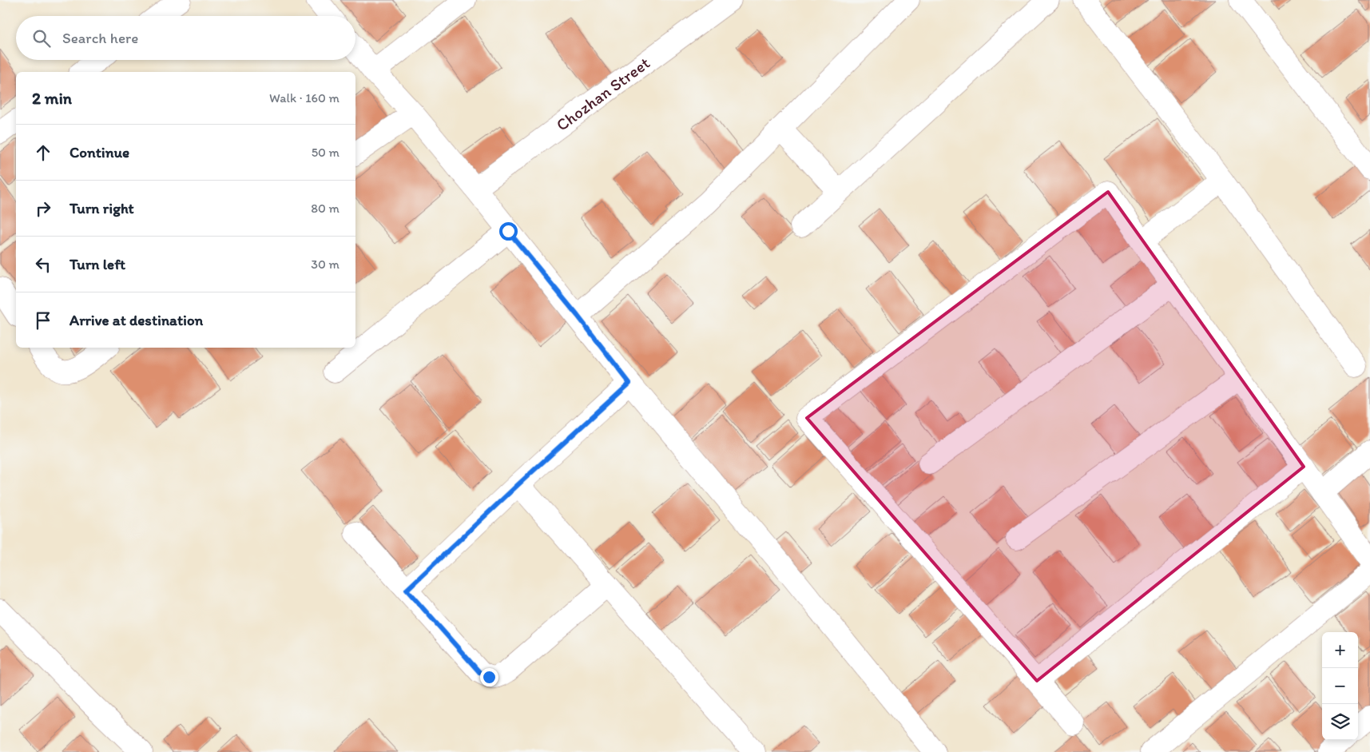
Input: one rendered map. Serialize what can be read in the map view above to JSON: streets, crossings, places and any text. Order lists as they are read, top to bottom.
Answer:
{
  "streets": {
    "street": ["Chozhan Street"]
  },
  "page": {
    "search": "Search here",
    "heading": ["2 min", "Walk · 160 m"],
    "list": [
      ["Continue", "50 m"],
      ["Turn right", "80 m"],
      ["Turn left", "30 m"],
      "Arrive at destination"
    ],
    "map_buttons": ["+", "−"]
  }
}
